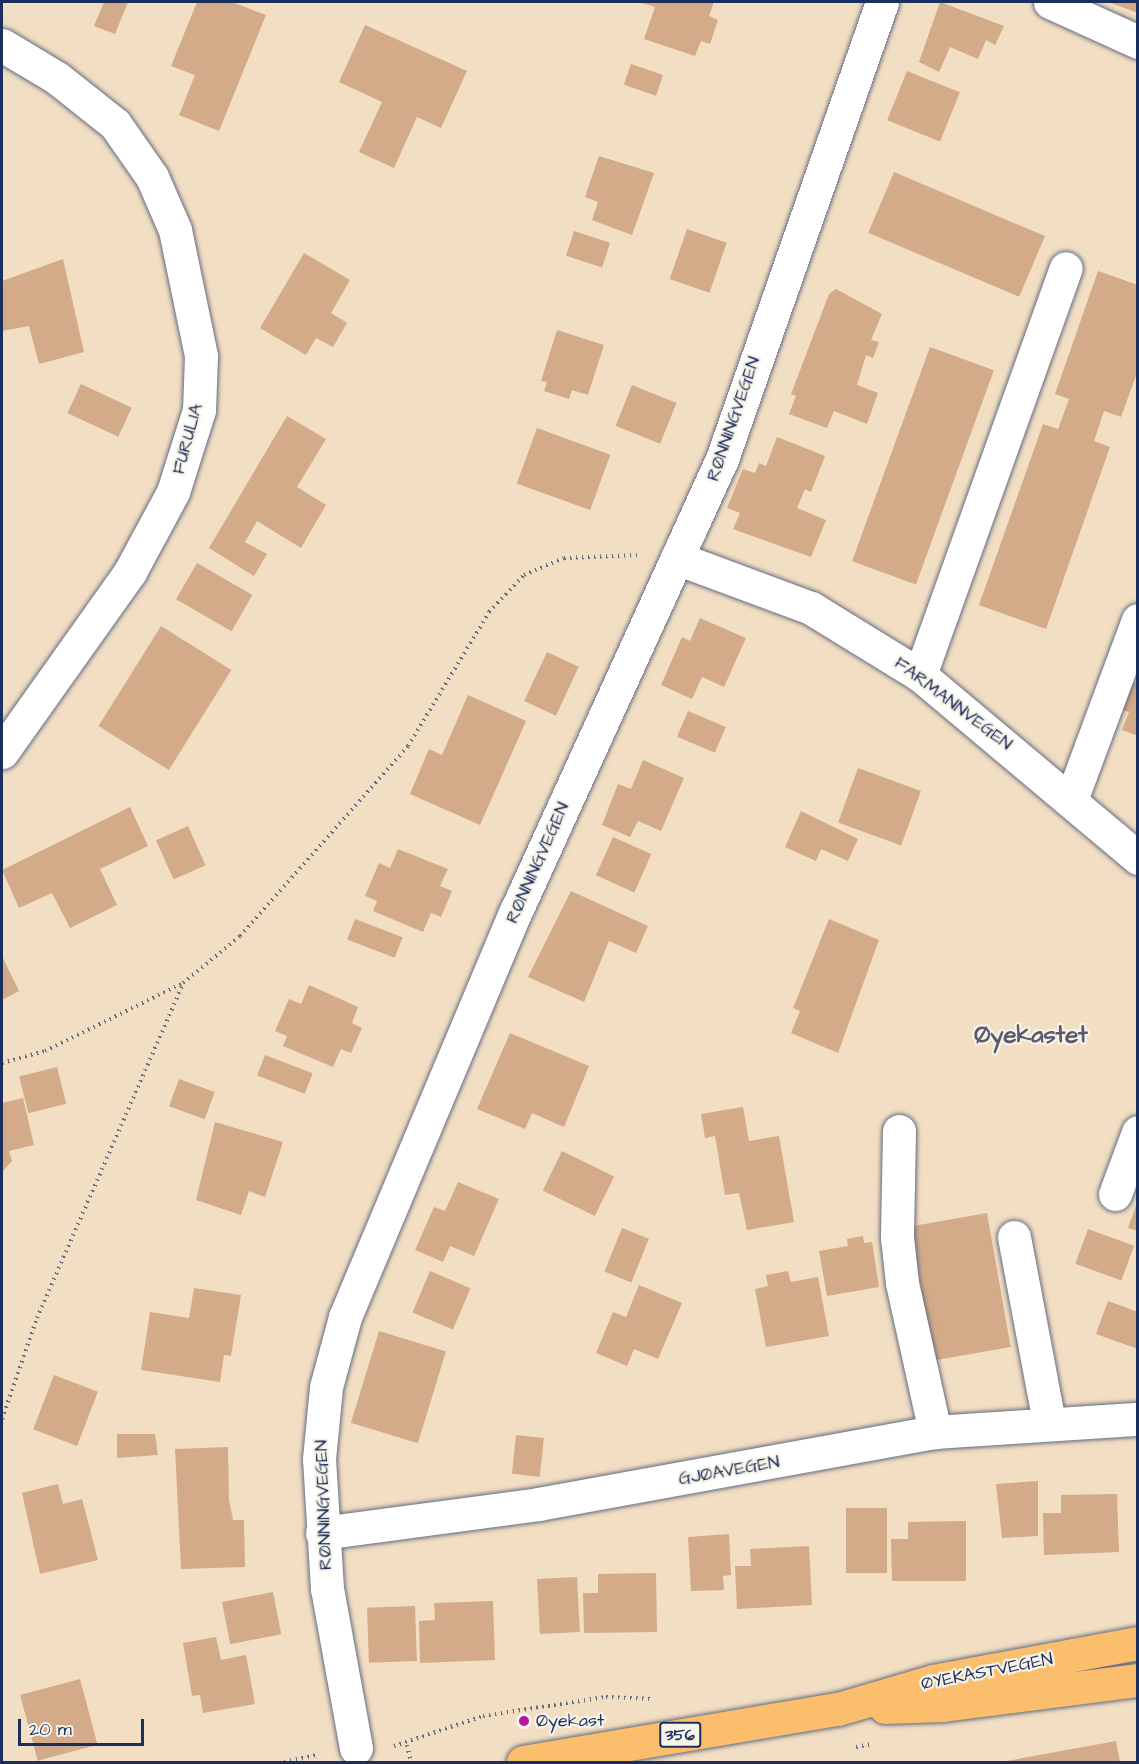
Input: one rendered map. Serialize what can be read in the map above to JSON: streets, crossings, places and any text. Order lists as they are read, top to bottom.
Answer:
{
  "streets": {
    "main road": ["ØYEKASTVEGEN", "356"],
    "street": [
      "RØNNINGVEGEN",
      "FURULIA",
      "FARMANNVEGEN",
      "GJØAVEGEN"
    ]
  },
  "crossings": [
    ["RØNNINGVEGEN", "FARMANNVEGEN"],
    ["RØNNINGVEGEN", "GJØAVEGEN"]
  ],
  "districts": ["Øyekastet"],
  "places": ["Øyekast"],
  "scale_bar": "20 m"
}
